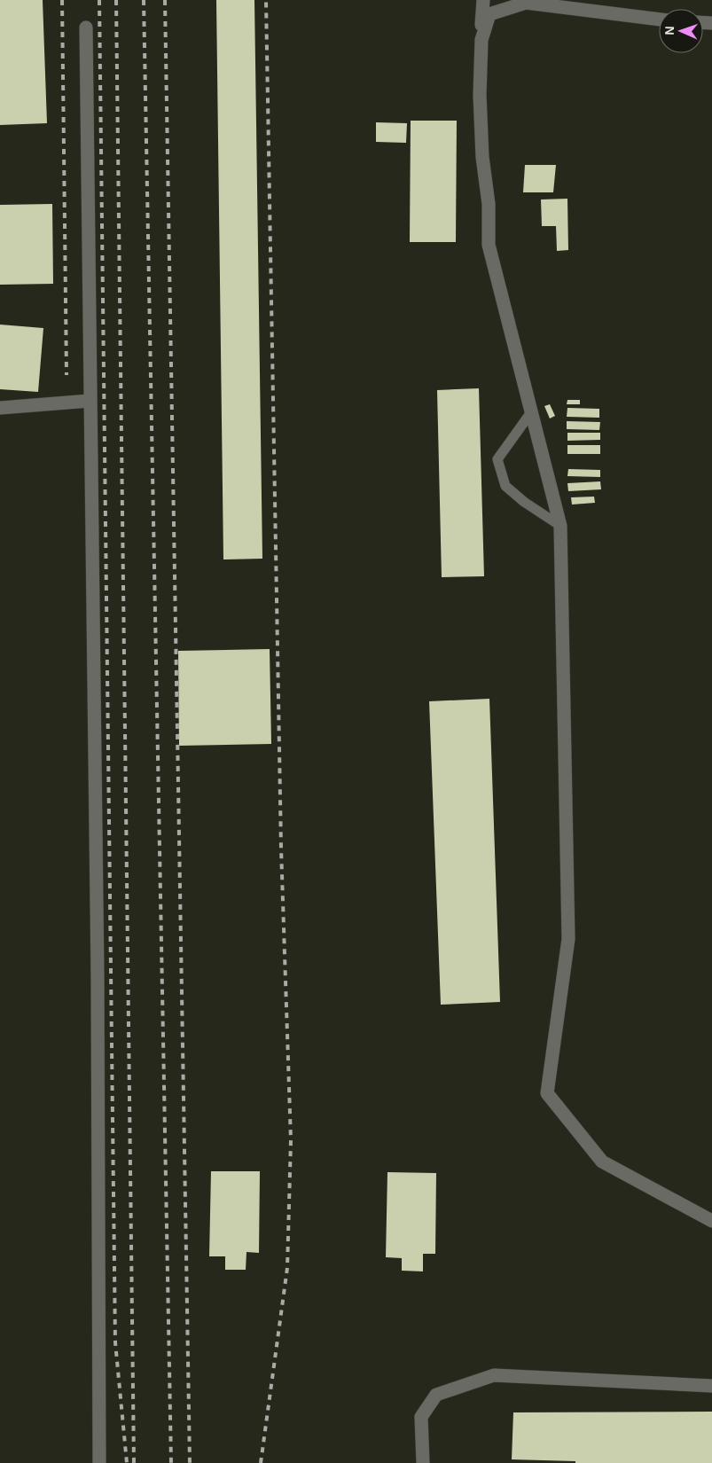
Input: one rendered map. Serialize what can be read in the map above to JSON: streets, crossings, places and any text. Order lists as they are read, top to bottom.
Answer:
{
  "north": "left"
}
